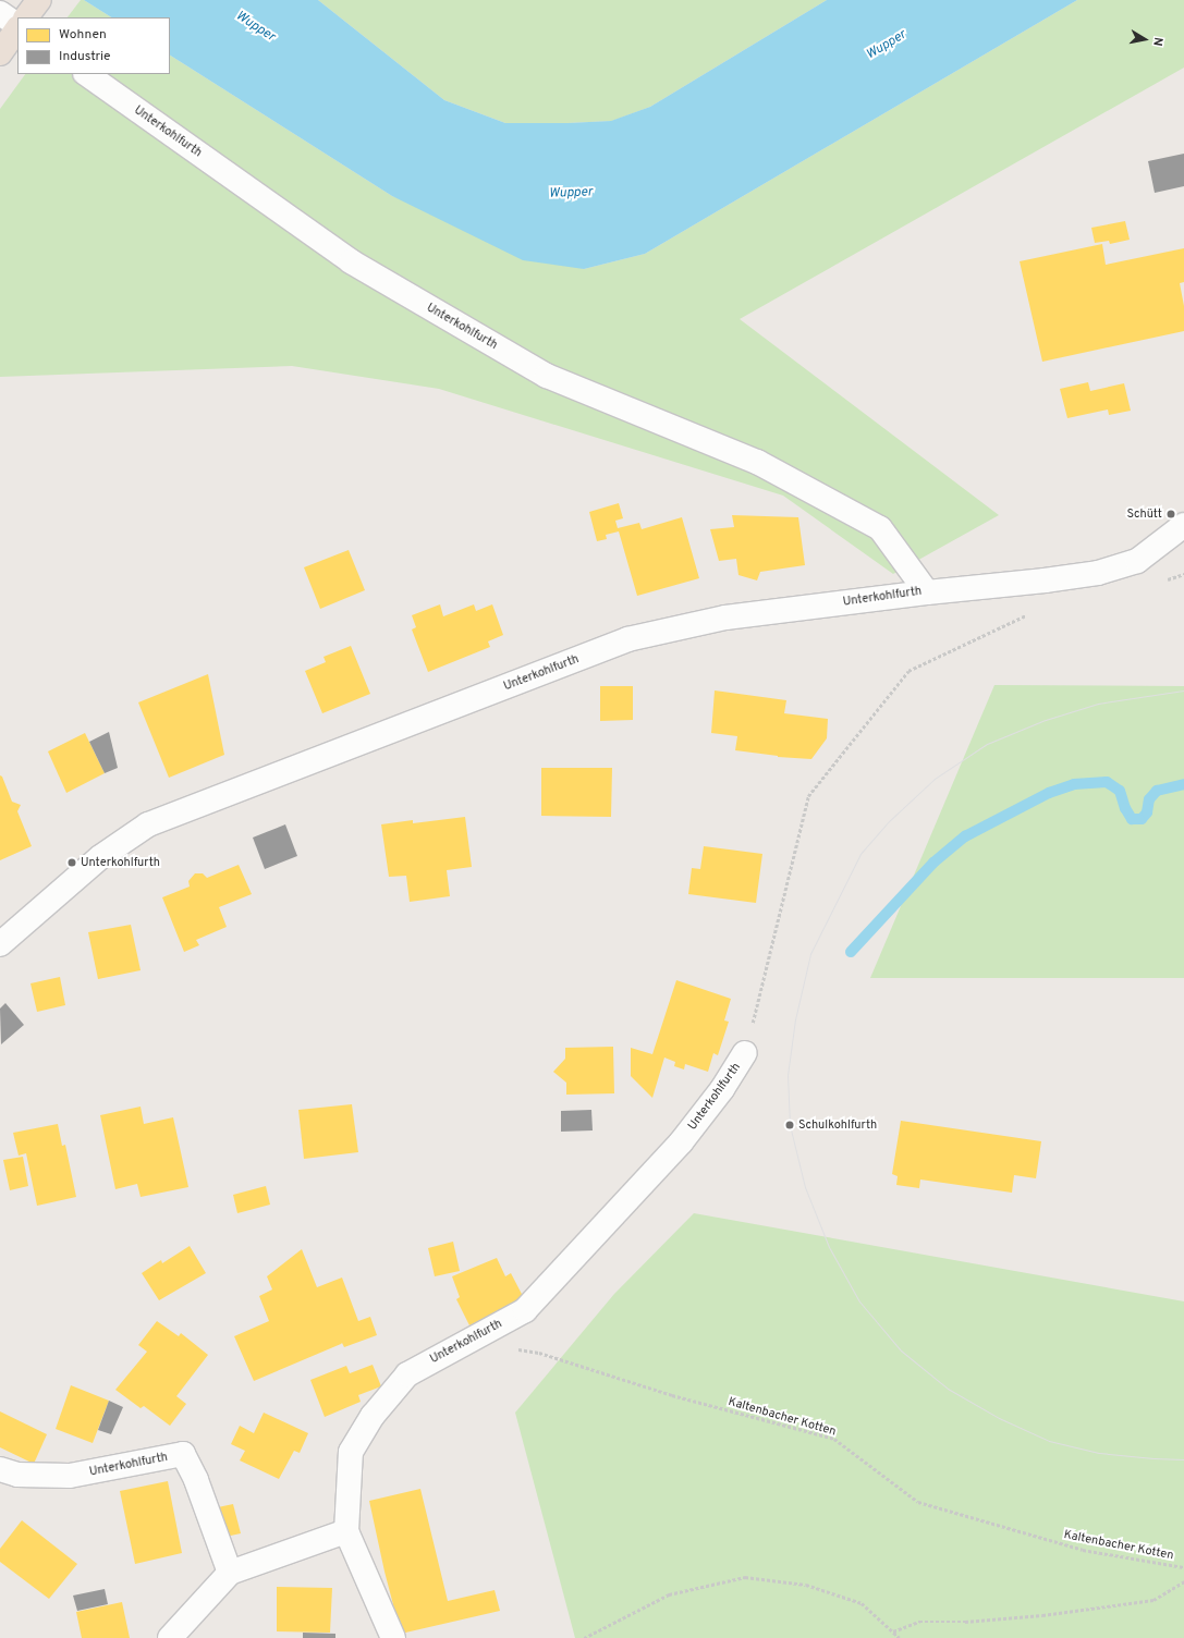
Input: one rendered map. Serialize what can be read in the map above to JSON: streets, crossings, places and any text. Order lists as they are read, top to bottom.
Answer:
{
  "streets": {
    "street": ["Unterkohlfurth"],
    "path": ["Kaltenbacher Kotten"]
  },
  "water": ["Wupper"],
  "places": ["Schütt", "Unterkohlfurth", "Schulkohlfurth"],
  "legend": ["Wohnen", "Industrie"],
  "north": "right"
}
